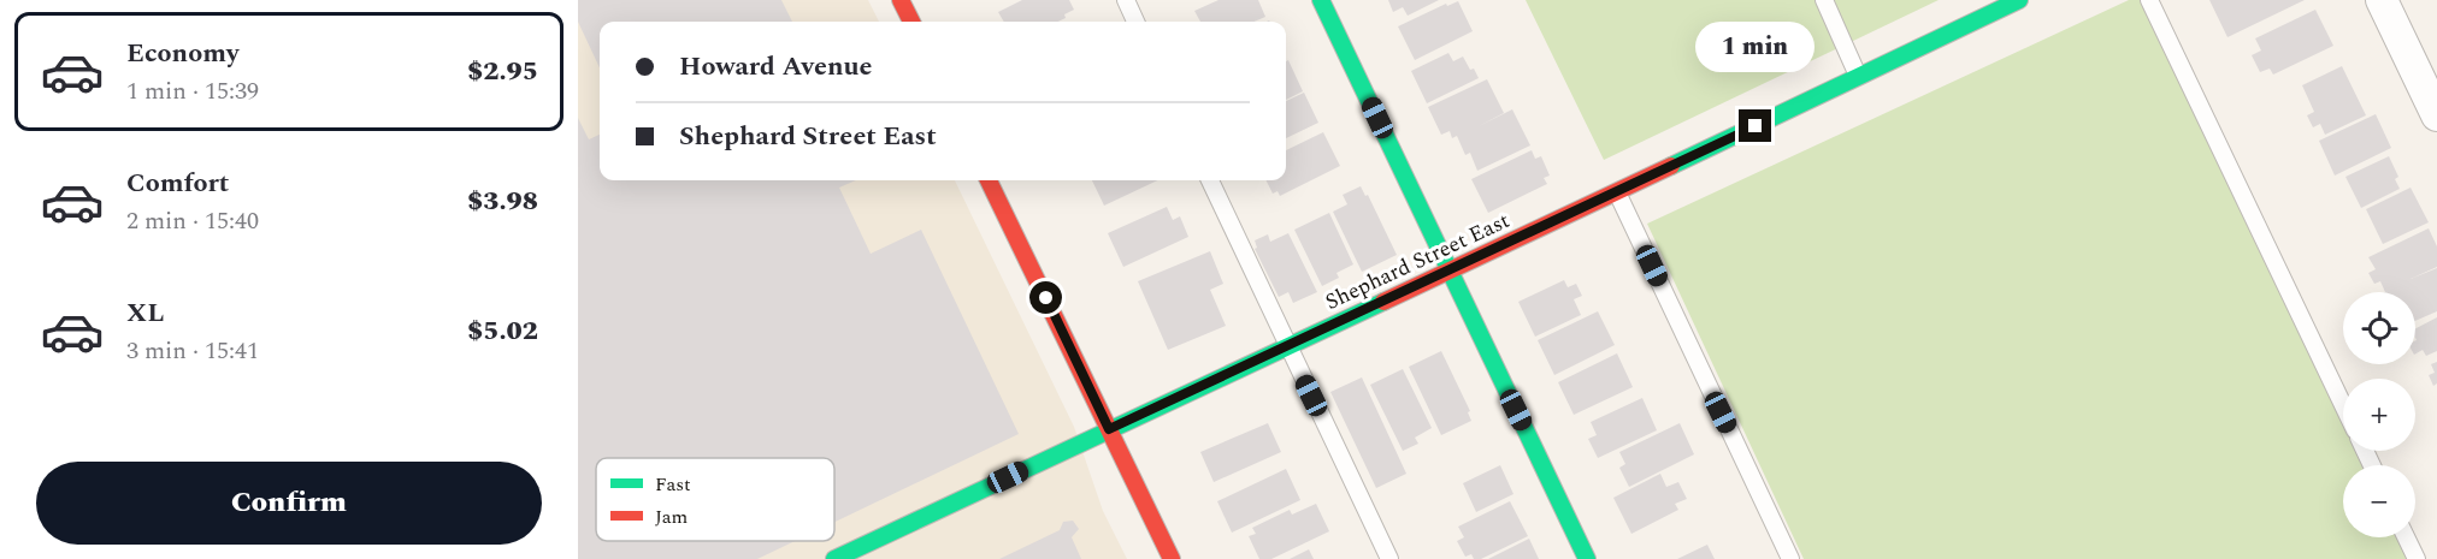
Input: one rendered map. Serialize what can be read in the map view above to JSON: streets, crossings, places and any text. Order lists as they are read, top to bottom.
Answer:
{
  "streets": {
    "street": ["Shephard Street East"]
  },
  "legend": ["Fast", "Jam"],
  "page": {
    "list": [
      {
        "name": "Economy",
        "note": "1 min · 15:39",
        "value": "$2.95"
      },
      {
        "name": "Comfort",
        "note": "2 min · 15:40",
        "value": "$3.98"
      },
      {
        "name": "XL",
        "note": "3 min · 15:41",
        "value": "$5.02"
      }
    ],
    "bubble": "1 min",
    "banner": ["Howard Avenue", "Shephard Street East"],
    "map_buttons": ["+", "−"],
    "buttons": "Confirm"
  }
}
